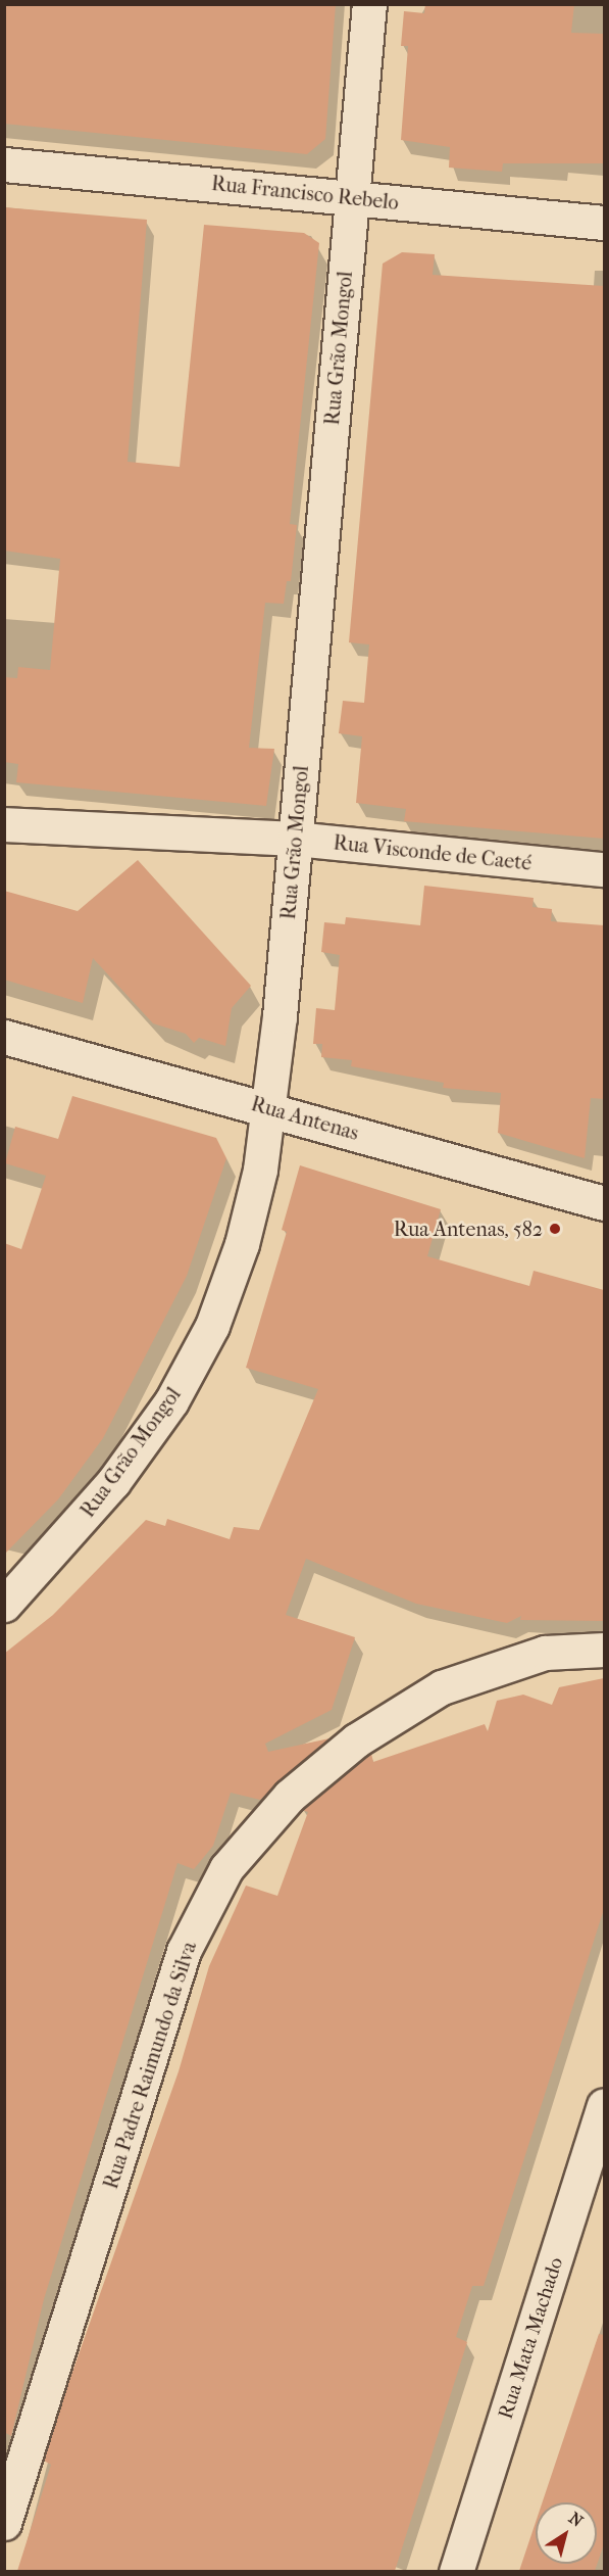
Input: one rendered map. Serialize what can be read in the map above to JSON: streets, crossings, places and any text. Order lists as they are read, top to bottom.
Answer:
{
  "streets": {
    "street": [
      "Rua Francisco Rebelo",
      "Rua Grão Mongol",
      "Rua Visconde de Caeté",
      "Rua Antenas",
      "Rua Padre Raimundo da Silva",
      "Rua Mata Machado"
    ]
  },
  "crossings": [
    ["Rua Francisco Rebelo", "Rua Grão Mongol"],
    ["Rua Grão Mongol", "Rua Visconde de Caeté"],
    ["Rua Grão Mongol", "Rua Antenas"]
  ],
  "places": ["Rua Antenas, 582"],
  "north": "top right"
}
